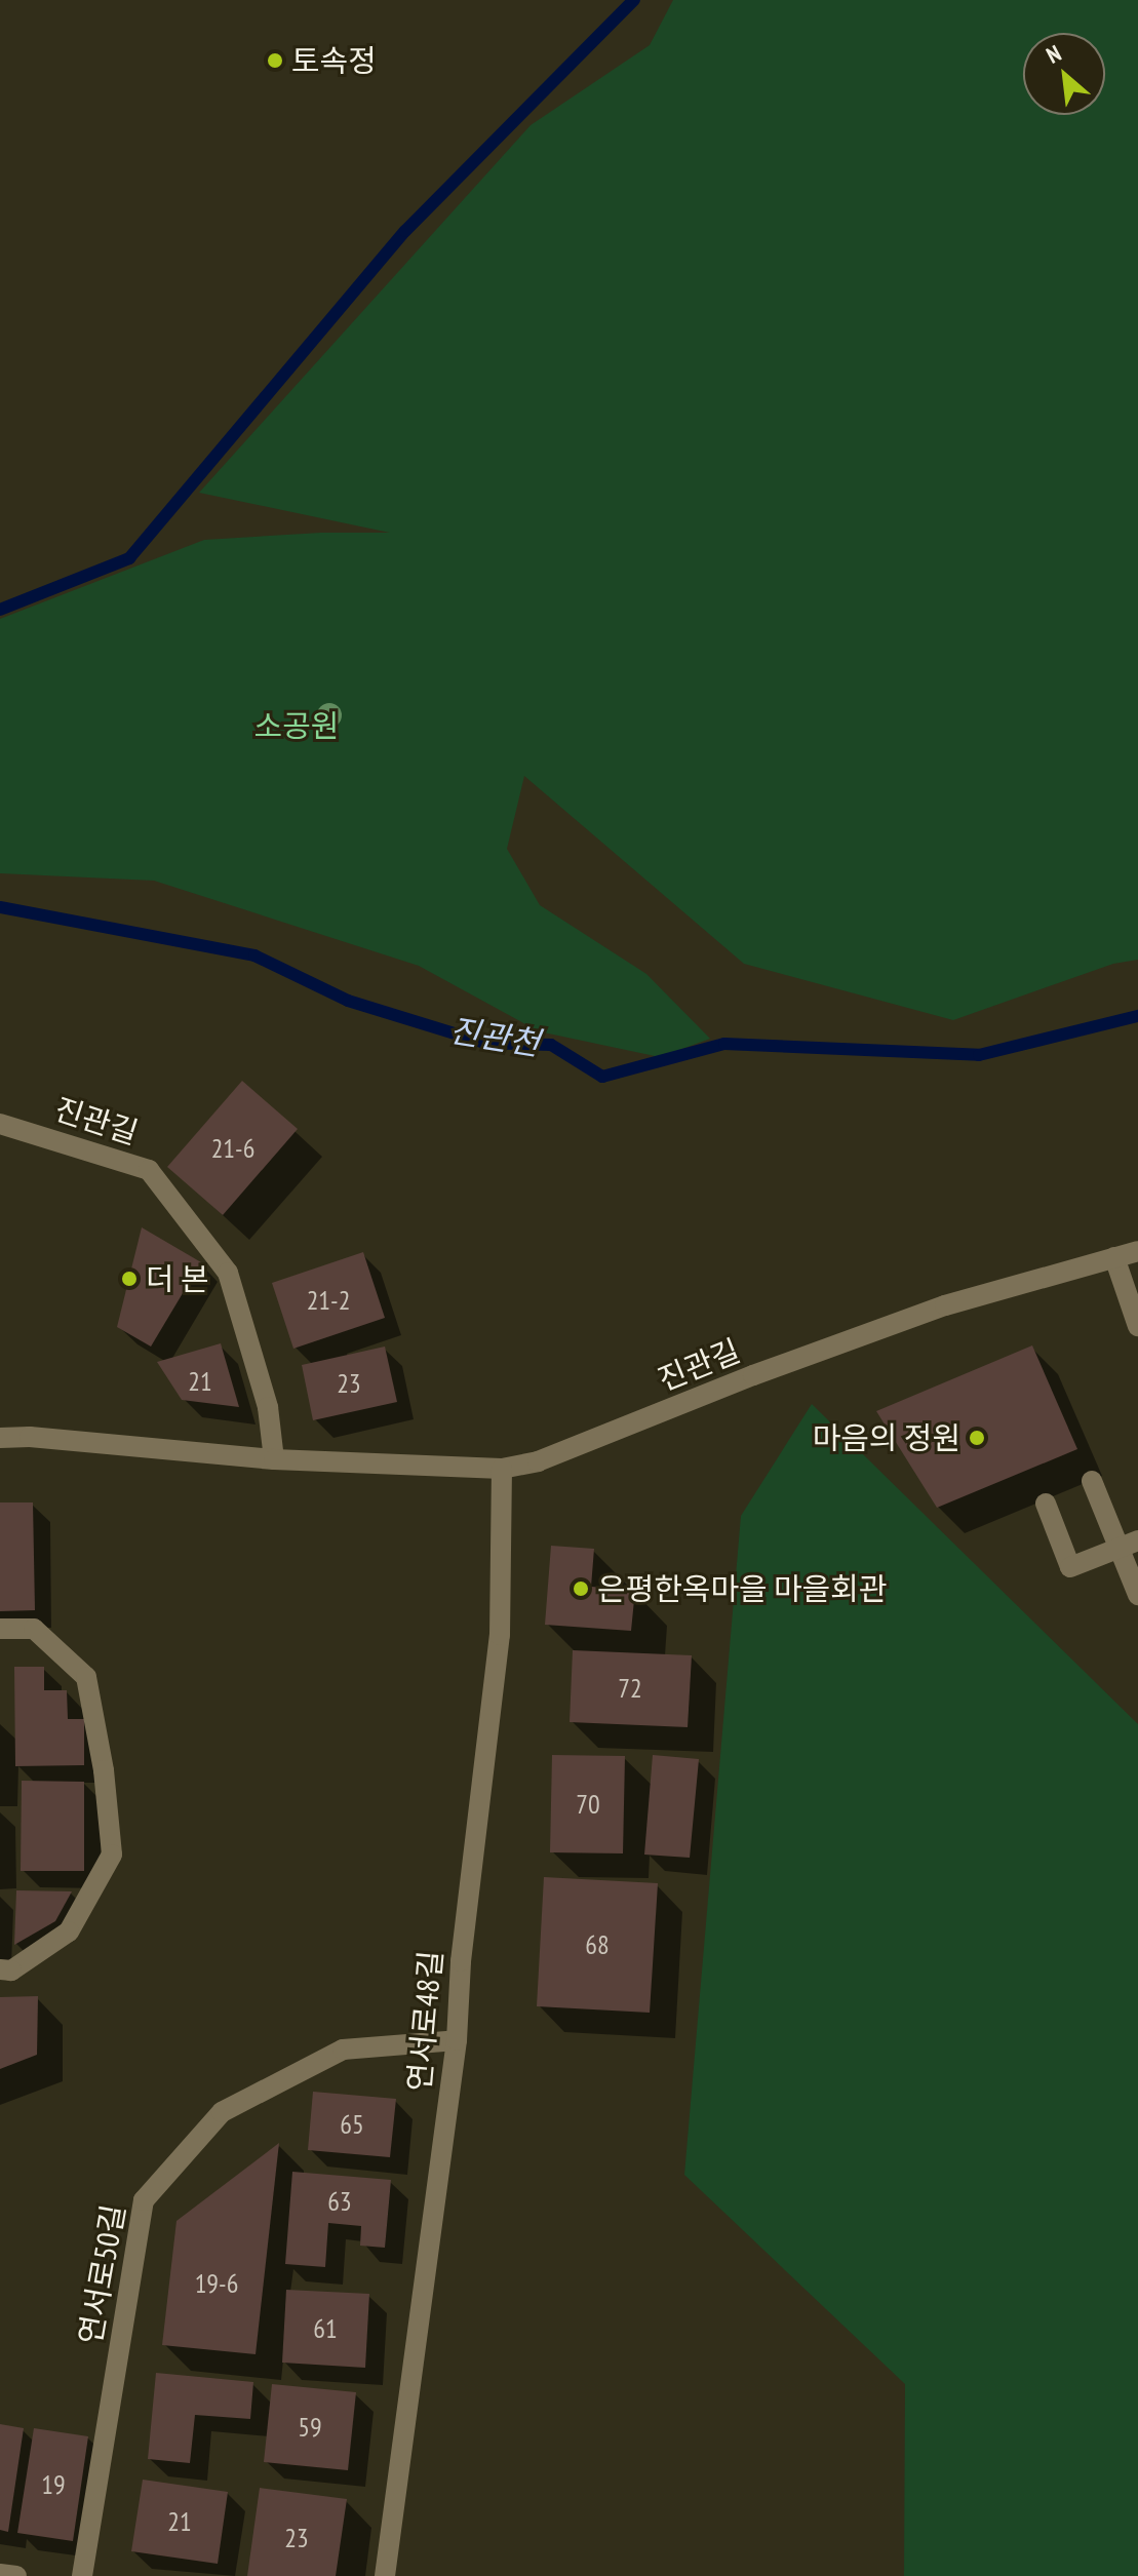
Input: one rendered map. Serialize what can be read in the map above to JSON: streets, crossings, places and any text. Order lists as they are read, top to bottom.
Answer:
{
  "streets": {
    "street": ["진관길", "연서로48길", "연서로50길"]
  },
  "crossings": [
    ["진관길", "연서로48길"],
    ["연서로48길", "연서로50길"]
  ],
  "water": ["진관천"],
  "parks": ["소공원"],
  "places": [
    "토속정",
    "더 본",
    "마음의 정원",
    "은평한옥마을 마을회관"
  ],
  "house_numbers": [
    "21-6",
    "21-2",
    "21",
    "23",
    "72",
    "70",
    "68",
    "65",
    "63",
    "19-6",
    "61",
    "59",
    "19",
    "21",
    "23"
  ],
  "north": "top left"
}
